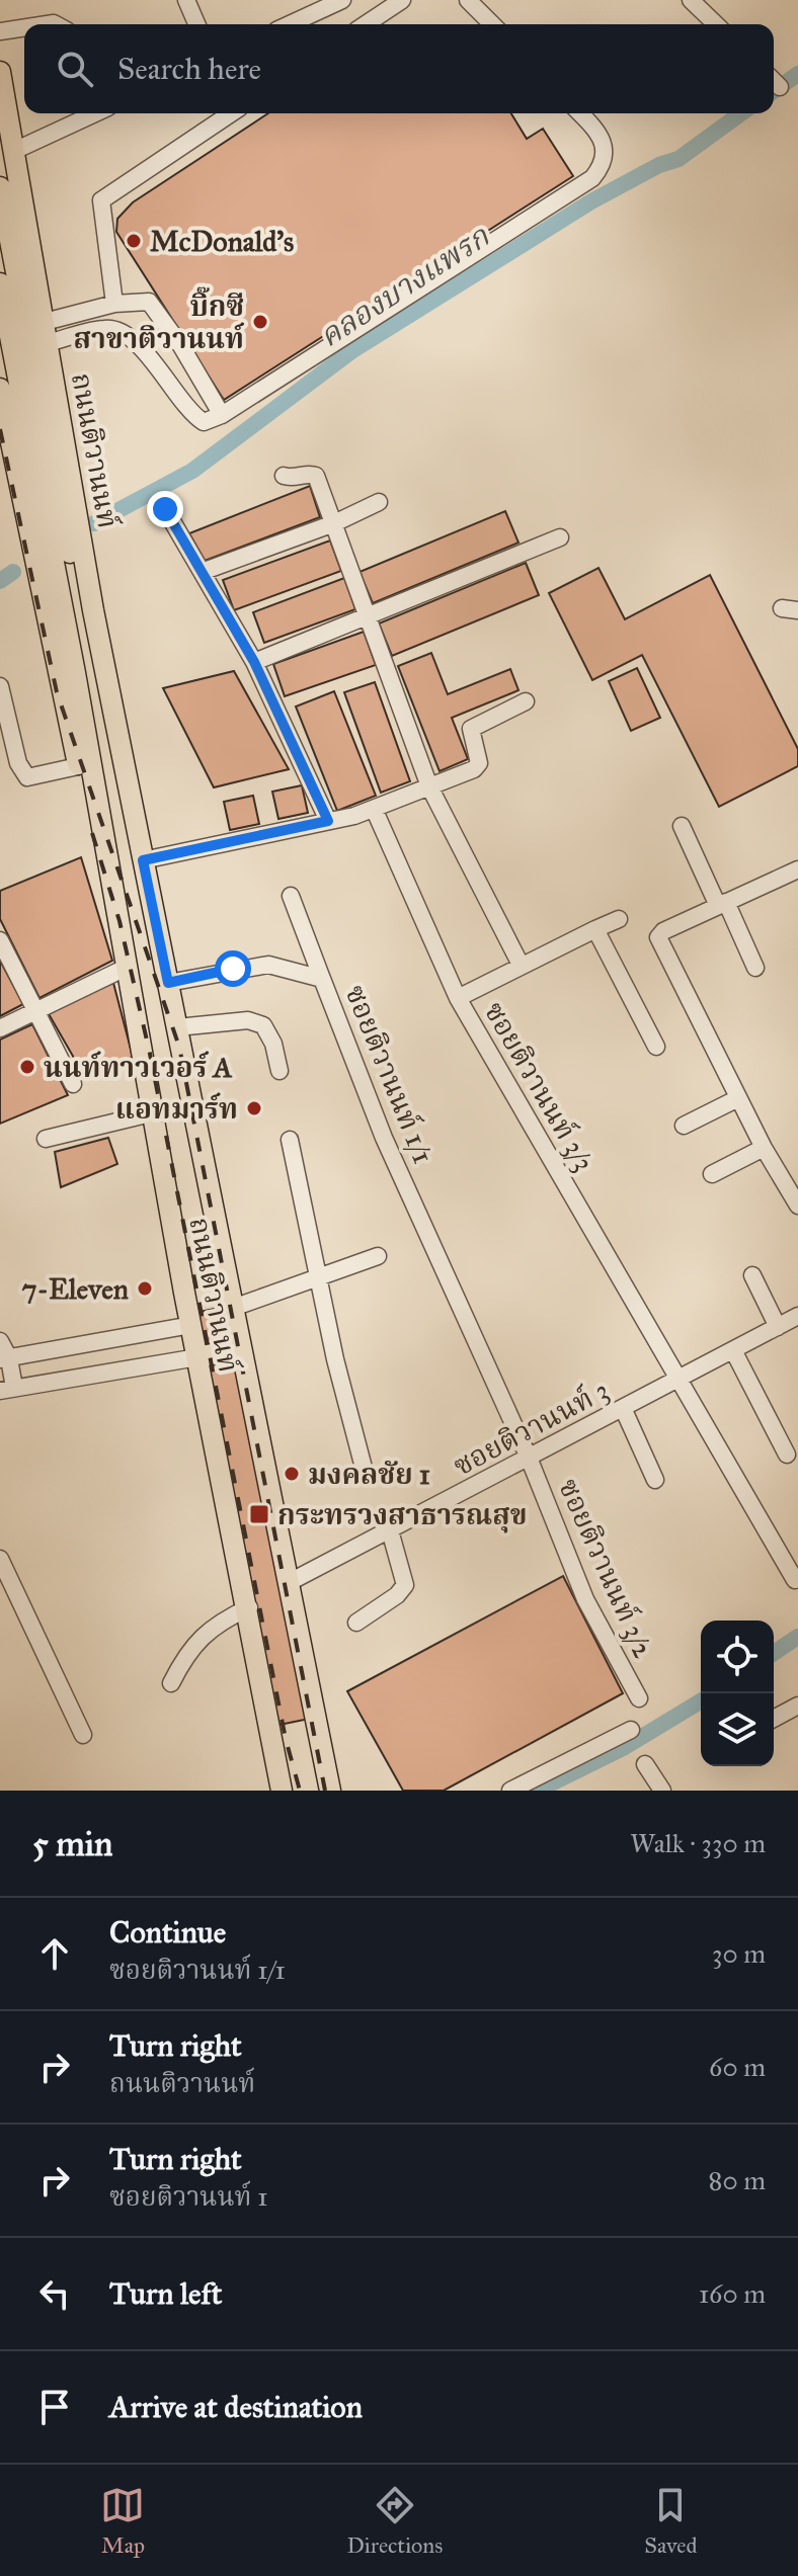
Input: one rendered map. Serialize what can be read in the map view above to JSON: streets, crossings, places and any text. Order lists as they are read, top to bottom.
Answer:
{
  "streets": {
    "main road": ["ถนนติวานนท์"],
    "street": [
      "ซอยติวานนท์ 1/1",
      "ซอยติวานนท์ 3/3",
      "ซอยติวานนท์ 3",
      "ซอยติวานนท์ 3/2"
    ]
  },
  "crossings": [
    ["ถนนติวานนท์", "ซอยติวานนท์ 1/1"],
    ["ถนนติวานนท์", "ซอยติวานนท์ 3"],
    ["ซอยติวานนท์ 1/1", "ซอยติวานนท์ 3"],
    ["ซอยติวานนท์ 1/1", "ซอยติวานนท์ 3/2"],
    ["ซอยติวานนท์ 3/3", "ซอยติวานนท์ 3"],
    ["ซอยติวานนท์ 3", "ซอยติวานนท์ 3/2"]
  ],
  "water": ["คลองบางแพรก"],
  "places": {
    "other": [
      "McDonald's",
      "บิ๊กซี สาขาติวานนท์",
      "นนท์ทาวเวอร์ A",
      "แอทมาร์ท",
      "7-Eleven",
      "มงคลชัย 1"
    ],
    "transit": ["กระทรวงสาธารณสุข"]
  },
  "page": {
    "search": "Search here",
    "heading": ["5 min", "Walk · 330 m"],
    "list": [
      ["Continue", "ซอยติวานนท์ 1/1", "30 m"],
      ["Turn right", "ถนนติวานนท์", "60 m"],
      ["Turn right", "ซอยติวานนท์ 1", "80 m"],
      ["Turn left", "160 m"],
      "Arrive at destination"
    ],
    "nav": ["Map", "Directions", "Saved"]
  }
}
